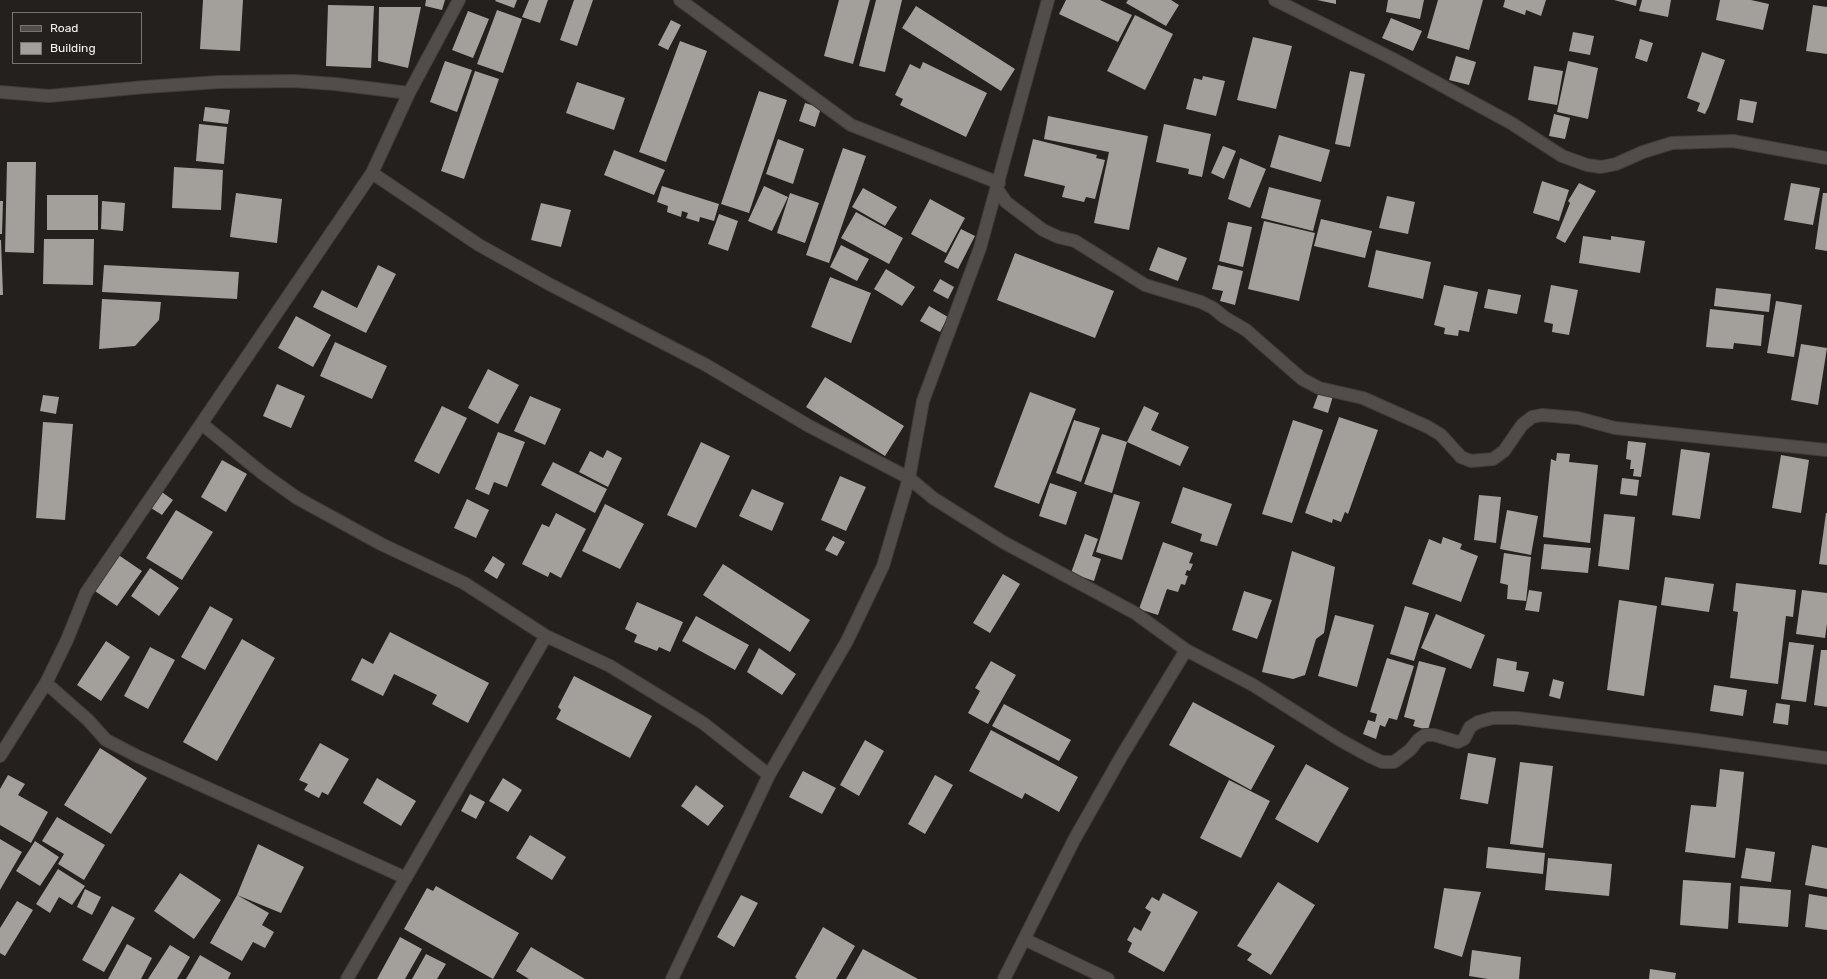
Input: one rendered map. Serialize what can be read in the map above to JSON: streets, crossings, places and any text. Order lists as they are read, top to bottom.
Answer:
{
  "legend": ["Road", "Building"]
}
